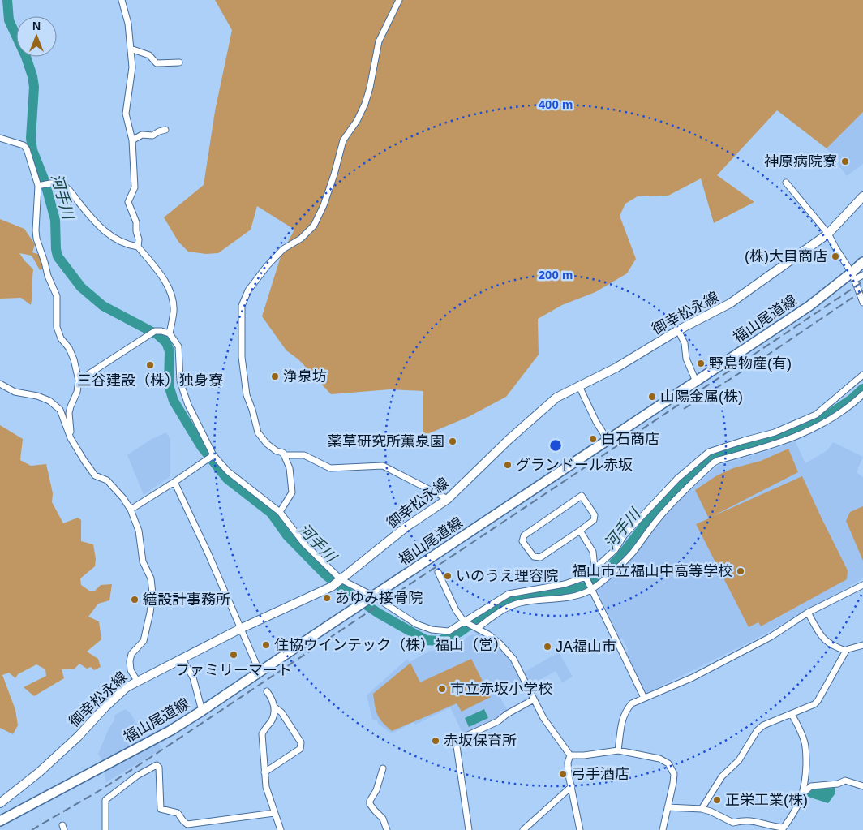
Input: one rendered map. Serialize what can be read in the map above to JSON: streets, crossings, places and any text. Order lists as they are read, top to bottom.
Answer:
{
  "streets": {
    "main road": ["御幸松永線", "福山尾道線"]
  },
  "water": ["河手川"],
  "places": [
    "神原病院寮",
    "(株)大目商店",
    "野島物産(有)",
    "三谷建設（株）独身寮",
    "浄泉坊",
    "山陽金属(株)",
    "白石商店",
    "薬草研究所薫泉園",
    "グランドール赤坂",
    "福山市立福山中高等学校",
    "いのうえ理容院",
    "あゆみ接骨院",
    "繕設計事務所",
    "住協ウインテック（株）福山（営）",
    "JA福山市",
    "ファミリーマート",
    "市立赤坂小学校",
    "赤坂保育所",
    "弓手酒店",
    "正栄工業(株)"
  ],
  "north": "top",
  "rings": ["400 m", "200 m"]
}
